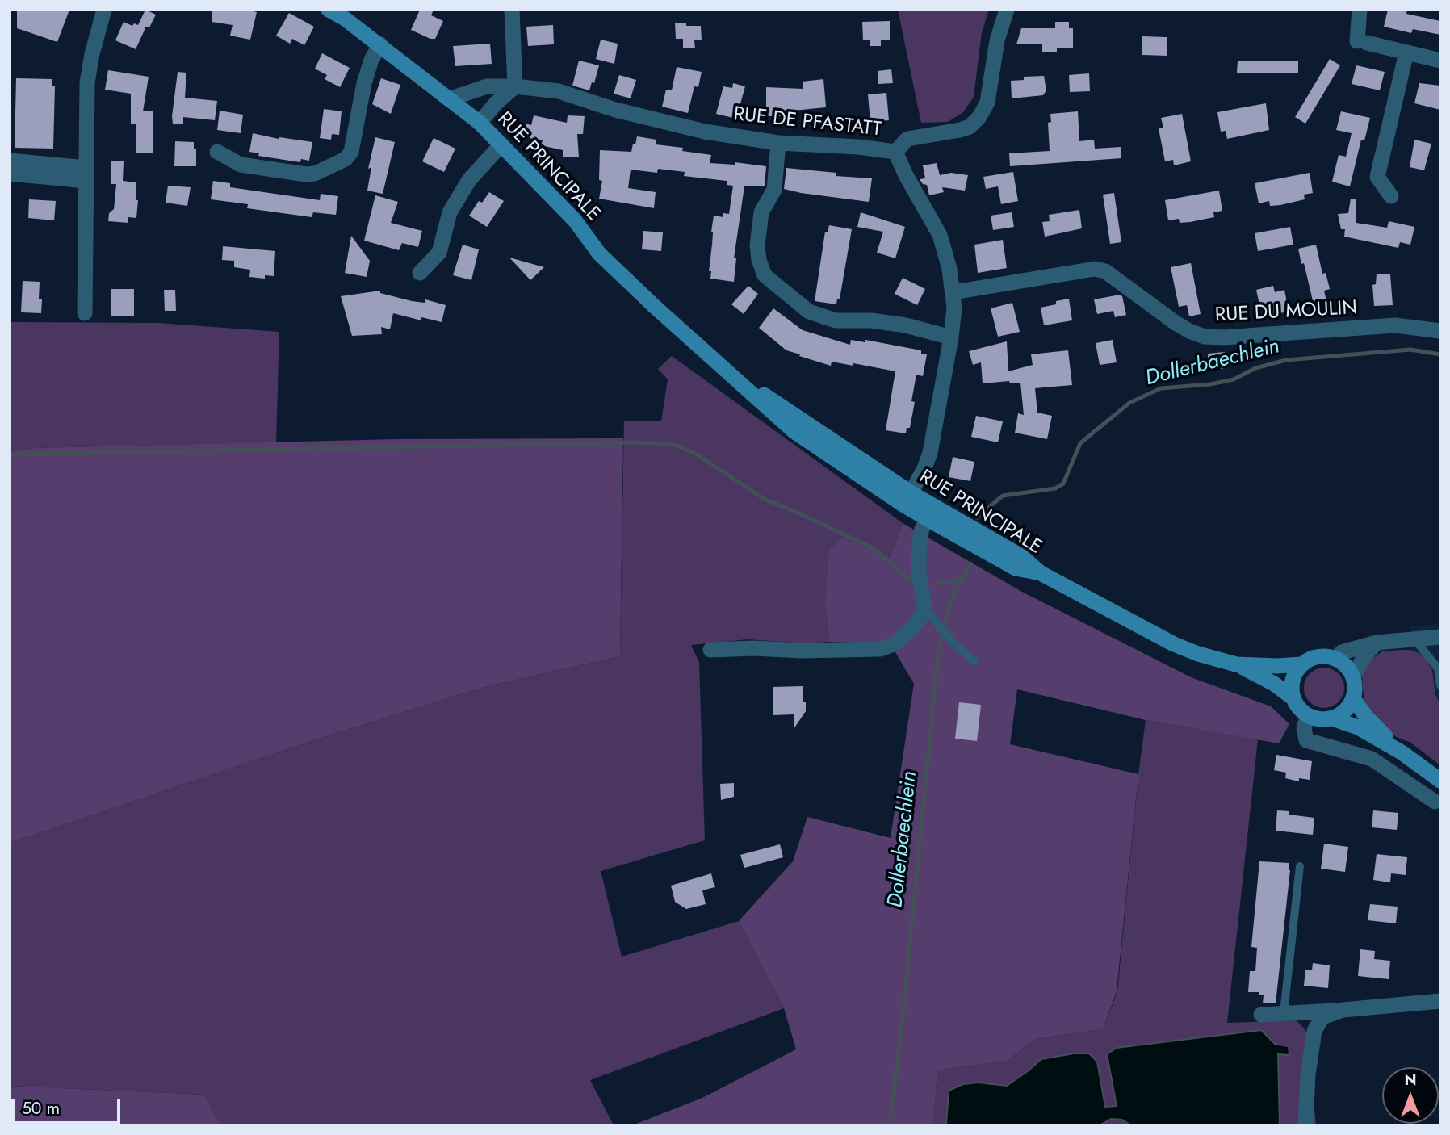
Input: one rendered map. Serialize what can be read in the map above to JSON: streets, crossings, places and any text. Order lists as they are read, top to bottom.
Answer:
{
  "streets": {
    "main road": ["RUE PRINCIPALE"],
    "street": ["RUE DE PFASTATT", "RUE DU MOULIN"]
  },
  "crossings": [
    ["RUE DE PFASTATT", "RUE PRINCIPALE"],
    ["RUE DE PFASTATT", "RUE DU MOULIN"]
  ],
  "water": ["Dollerbaechlein"],
  "scale_bar": "50 m",
  "north": "top"
}
